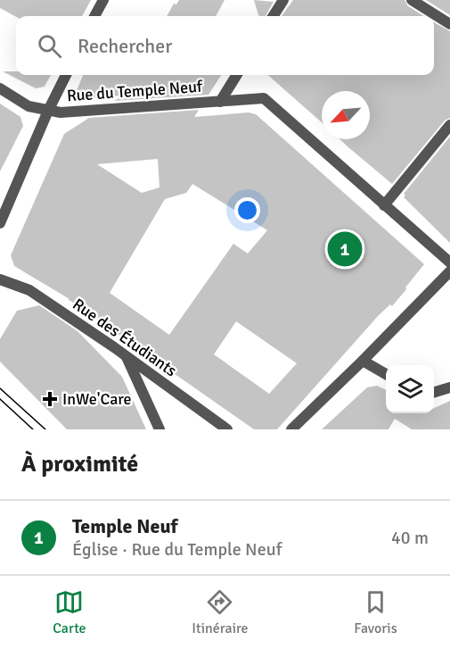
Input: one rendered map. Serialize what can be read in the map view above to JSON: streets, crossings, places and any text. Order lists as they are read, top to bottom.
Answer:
{
  "streets": {
    "street": ["Rue du Temple Neuf", "Rue des Étudiants"]
  },
  "places": {
    "health": ["InWe'Care"]
  },
  "north": "bottom left",
  "page": {
    "search": "Rechercher",
    "pins": "1",
    "heading": "À proximité",
    "list": [
      {
        "mark": "1",
        "name": "Temple Neuf",
        "note": "Église · Rue du Temple Neuf",
        "value": "40 m"
      }
    ],
    "nav": ["Carte", "Itinéraire", "Favoris"]
  }
}
